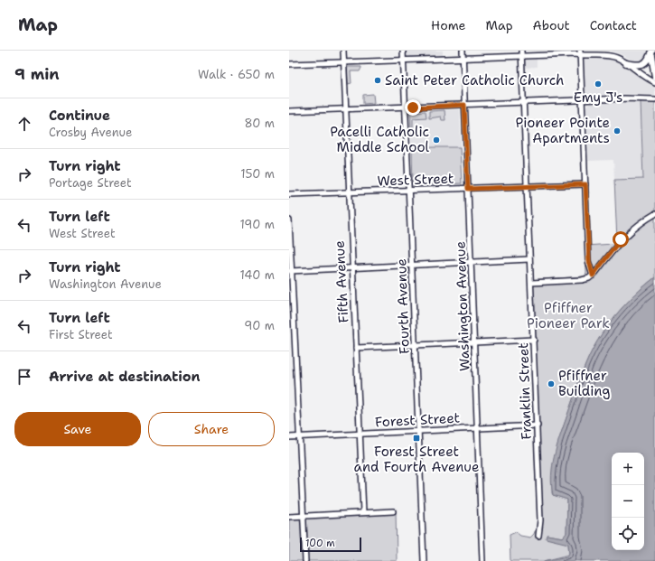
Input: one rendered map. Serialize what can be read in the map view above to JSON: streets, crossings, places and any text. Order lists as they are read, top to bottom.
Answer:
{
  "streets": {
    "street": [
      "West Street",
      "Fifth Avenue",
      "Fourth Avenue",
      "Washington Avenue",
      "Franklin Street",
      "Forest Street"
    ]
  },
  "crossings": [
    ["West Street", "Fifth Avenue"],
    ["West Street", "Fourth Avenue"],
    ["West Street", "Washington Avenue"],
    ["West Street", "Franklin Street"],
    ["Fifth Avenue", "Forest Street"],
    ["Fourth Avenue", "Forest Street"],
    ["Washington Avenue", "Forest Street"],
    ["Franklin Street", "Forest Street"]
  ],
  "parks": ["Pfiffner Pioneer Park"],
  "places": {
    "other": [
      "Saint Peter Catholic Church",
      "Emy J's",
      "Pioneer Pointe Apartments",
      "Pacelli Catholic Middle School",
      "Pfiffner Building"
    ],
    "transit": ["Forest Street and Fourth Avenue"]
  },
  "scale_bar": "100 m",
  "page": {
    "header": "Map",
    "nav": [
      "Home",
      "Map",
      "About",
      "Contact"
    ],
    "heading": ["9 min", "Walk · 650 m"],
    "list": [
      ["Continue", "Crosby Avenue", "80 m"],
      ["Turn right", "Portage Street", "150 m"],
      ["Turn left", "West Street", "190 m"],
      ["Turn right", "Washington Avenue", "140 m"],
      ["Turn left", "First Street", "90 m"],
      "Arrive at destination"
    ],
    "buttons": ["Save", "Share"],
    "map_buttons": ["+", "−"],
    "scale": "100 m"
  }
}
